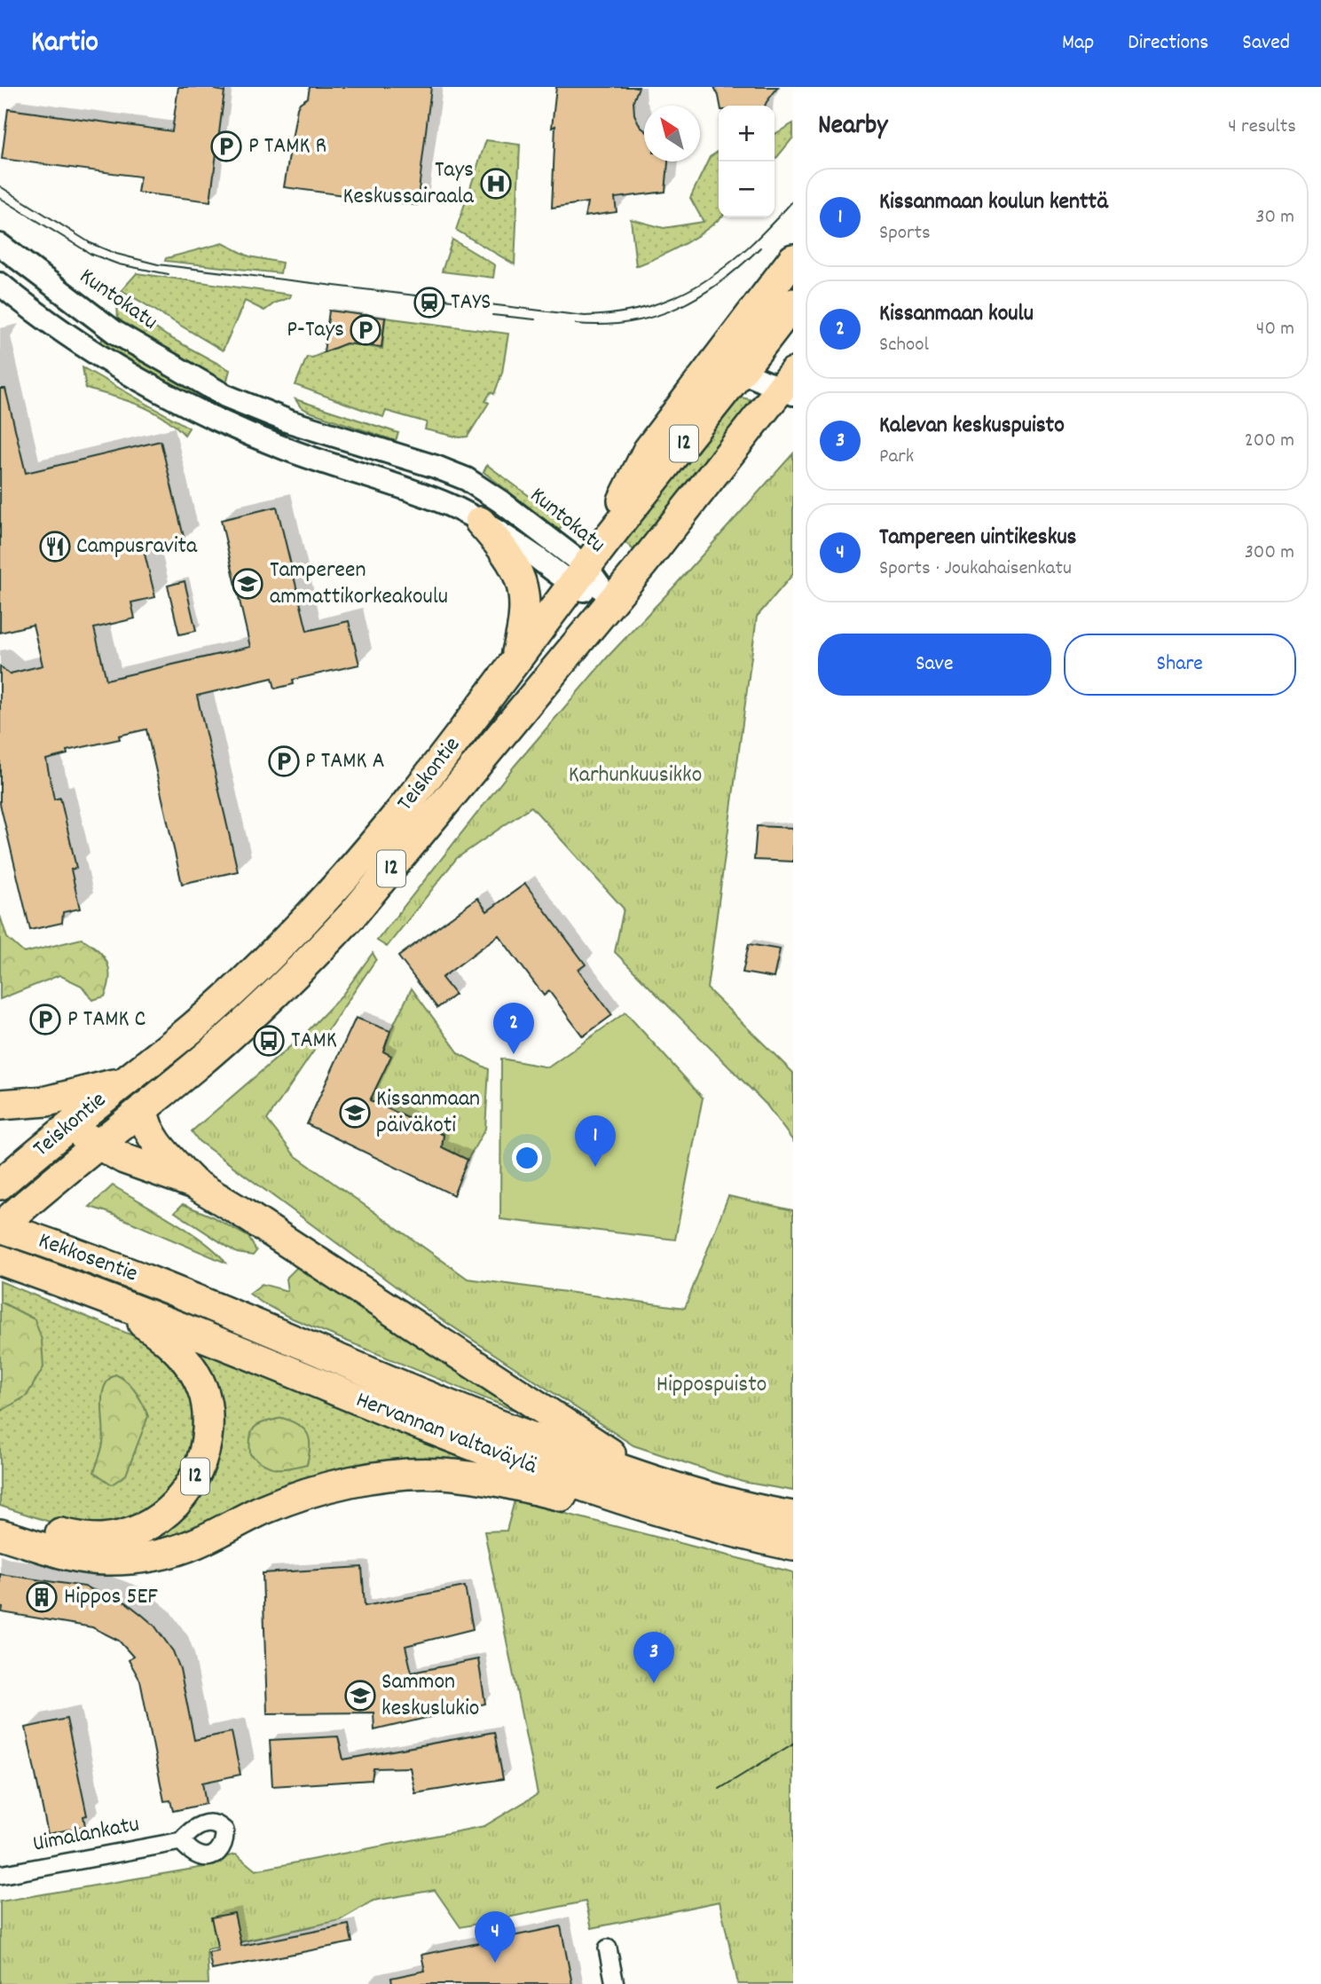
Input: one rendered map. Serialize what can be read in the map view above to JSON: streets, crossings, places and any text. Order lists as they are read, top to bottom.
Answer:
{
  "streets": {
    "highway": [
      "12",
      "Teiskontie",
      "Kekkosentie",
      "Hervannan valtaväylä"
    ],
    "street": ["Kuntokatu", "Uimalankatu"]
  },
  "crossings": [
    ["Kuntokatu", "Teiskontie"],
    ["12", "Teiskontie"],
    ["12", "Kekkosentie"],
    ["12", "Hervannan valtaväylä"],
    ["Teiskontie", "Kekkosentie"],
    ["Kekkosentie", "Hervannan valtaväylä"]
  ],
  "parks": ["Karhunkuusikko", "Hippospuisto"],
  "places": {
    "parking": [
      "P TAMK R",
      "P-Tays",
      "P TAMK A",
      "P TAMK C"
    ],
    "hospital": ["Tays Keskussairaala"],
    "station": ["TAYS"],
    "restaurant": ["Campusravita"],
    "school or university": ["Tampereen ammattikorkeakoulu", "Kissanmaan päiväkoti", "Sammon keskuslukio"],
    "bus stop": ["TAMK"],
    "building": ["Hippos 5EF"]
  },
  "north": "top left",
  "page": {
    "header": "Kartio",
    "nav": ["Map", "Directions", "Saved"],
    "heading": ["Nearby", "4 results"],
    "map_buttons": ["+", "−"],
    "list": [
      {
        "mark": "1",
        "name": "Kissanmaan koulun kenttä",
        "note": "Sports",
        "value": "30 m"
      },
      {
        "mark": "2",
        "name": "Kissanmaan koulu",
        "note": "School",
        "value": "40 m"
      },
      {
        "mark": "3",
        "name": "Kalevan keskuspuisto",
        "note": "Park",
        "value": "200 m"
      },
      {
        "mark": "4",
        "name": "Tampereen uintikeskus",
        "note": "Sports · Joukahaisenkatu",
        "value": "300 m"
      }
    ],
    "buttons": ["Save", "Share"],
    "pins": [
      "2",
      "1",
      "3",
      "4"
    ]
  }
}
